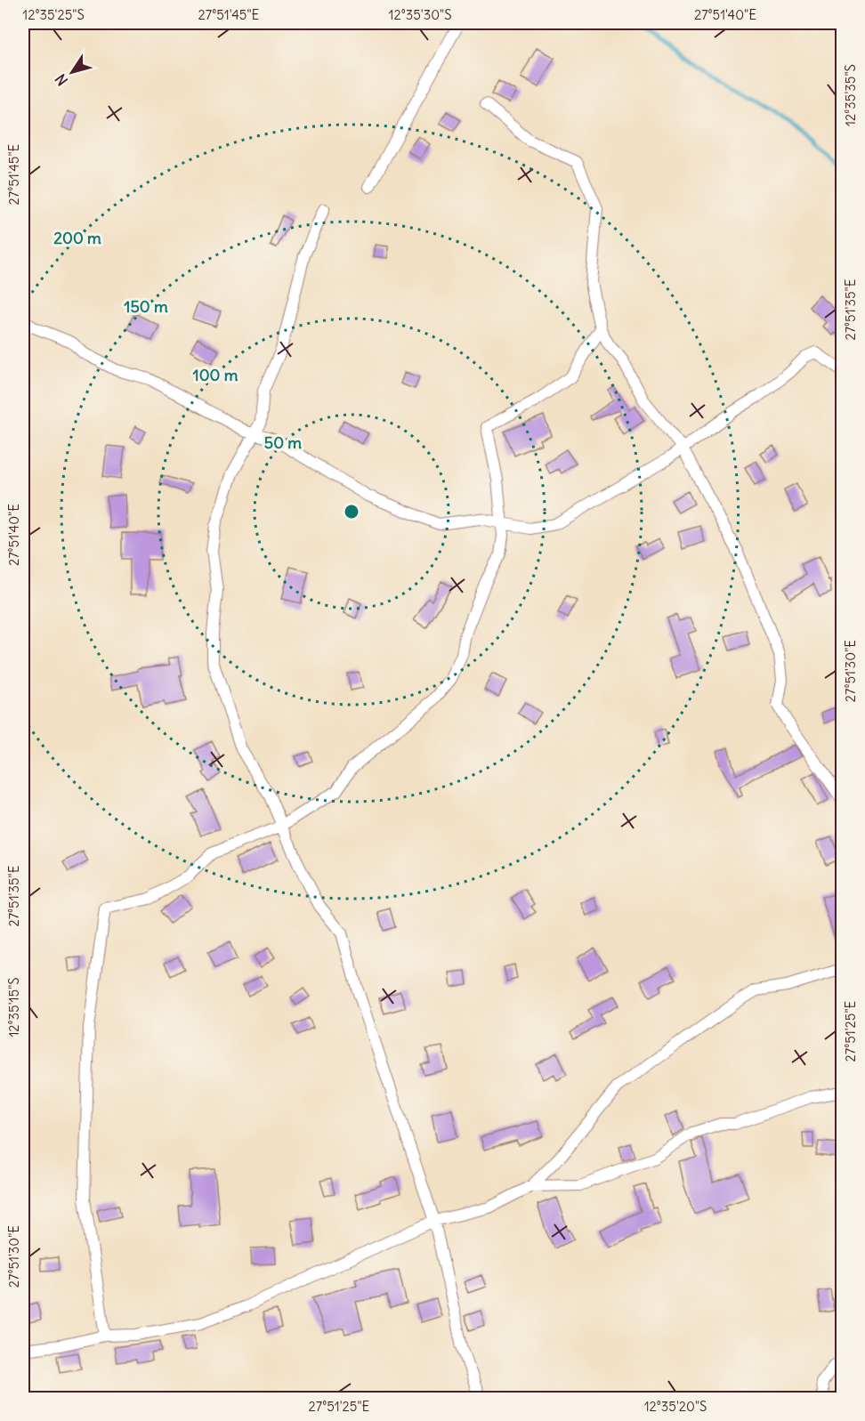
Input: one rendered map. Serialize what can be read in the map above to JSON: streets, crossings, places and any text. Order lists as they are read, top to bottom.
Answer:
{
  "north": "bottom left",
  "coordinates": [
    "12°35'25\"S",
    "27°51'45\"E",
    "12°35'30\"S",
    "27°51'40\"E",
    "12°35'35\"S",
    "27°51'35\"E",
    "27°51'30\"E",
    "12°35'15\"S",
    "27°51'25\"E",
    "12°35'20\"S"
  ],
  "rings": [
    "200 m",
    "150 m",
    "100 m",
    "50 m"
  ]
}
